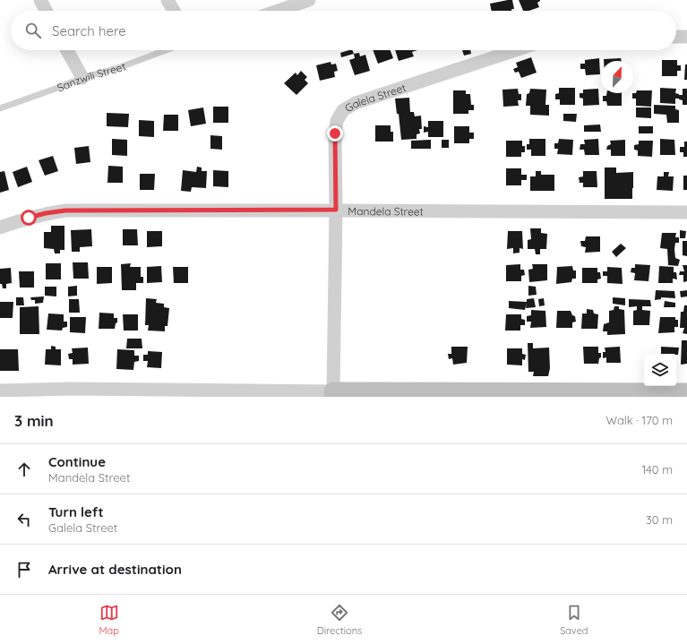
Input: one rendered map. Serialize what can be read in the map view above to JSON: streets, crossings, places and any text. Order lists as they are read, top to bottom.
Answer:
{
  "streets": {
    "street": ["Galela Street", "Mandela Street"],
    "lane": ["Sanzwili Street"]
  },
  "crossings": [
    ["Galela Street", "Mandela Street"]
  ],
  "north": "top right",
  "page": {
    "search": "Search here",
    "heading": ["3 min", "Walk · 170 m"],
    "list": [
      ["Continue", "Mandela Street", "140 m"],
      ["Turn left", "Galela Street", "30 m"],
      "Arrive at destination"
    ],
    "nav": ["Map", "Directions", "Saved"]
  }
}
